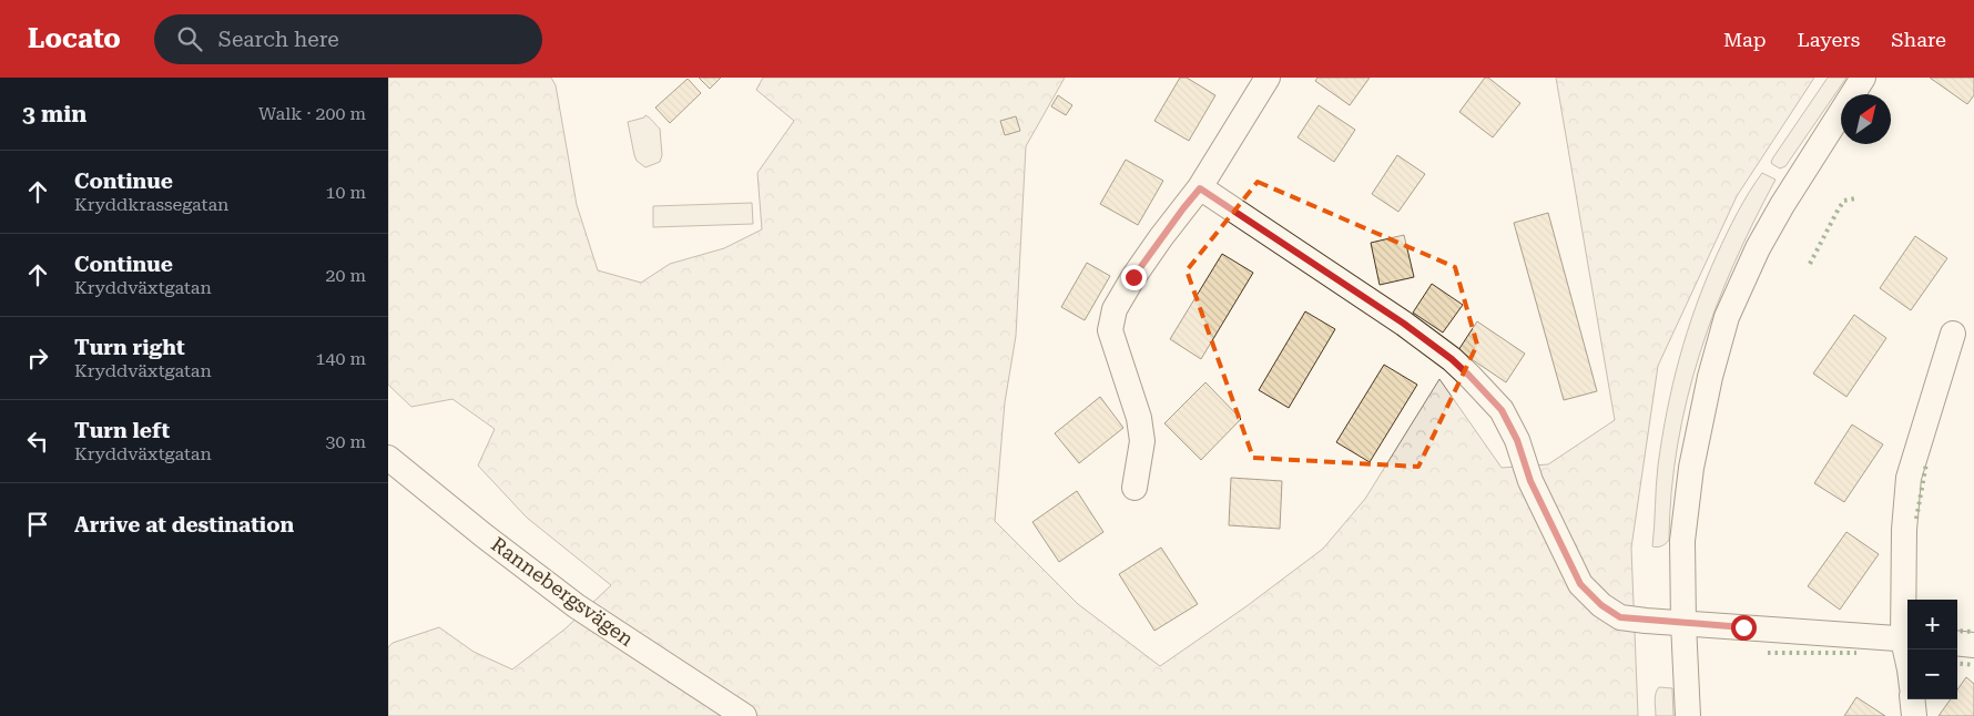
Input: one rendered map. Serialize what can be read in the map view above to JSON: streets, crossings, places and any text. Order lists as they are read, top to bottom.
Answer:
{
  "streets": {
    "street": ["Rannebergsvägen"]
  },
  "north": "top right",
  "page": {
    "header": "Locato",
    "search": "Search here",
    "nav": ["Map", "Layers", "Share"],
    "heading": ["3 min", "Walk · 200 m"],
    "list": [
      ["Continue", "Kryddkrassegatan", "10 m"],
      ["Continue", "Kryddväxtgatan", "20 m"],
      ["Turn right", "Kryddväxtgatan", "140 m"],
      ["Turn left", "Kryddväxtgatan", "30 m"],
      "Arrive at destination"
    ],
    "map_buttons": ["+", "−"]
  }
}
